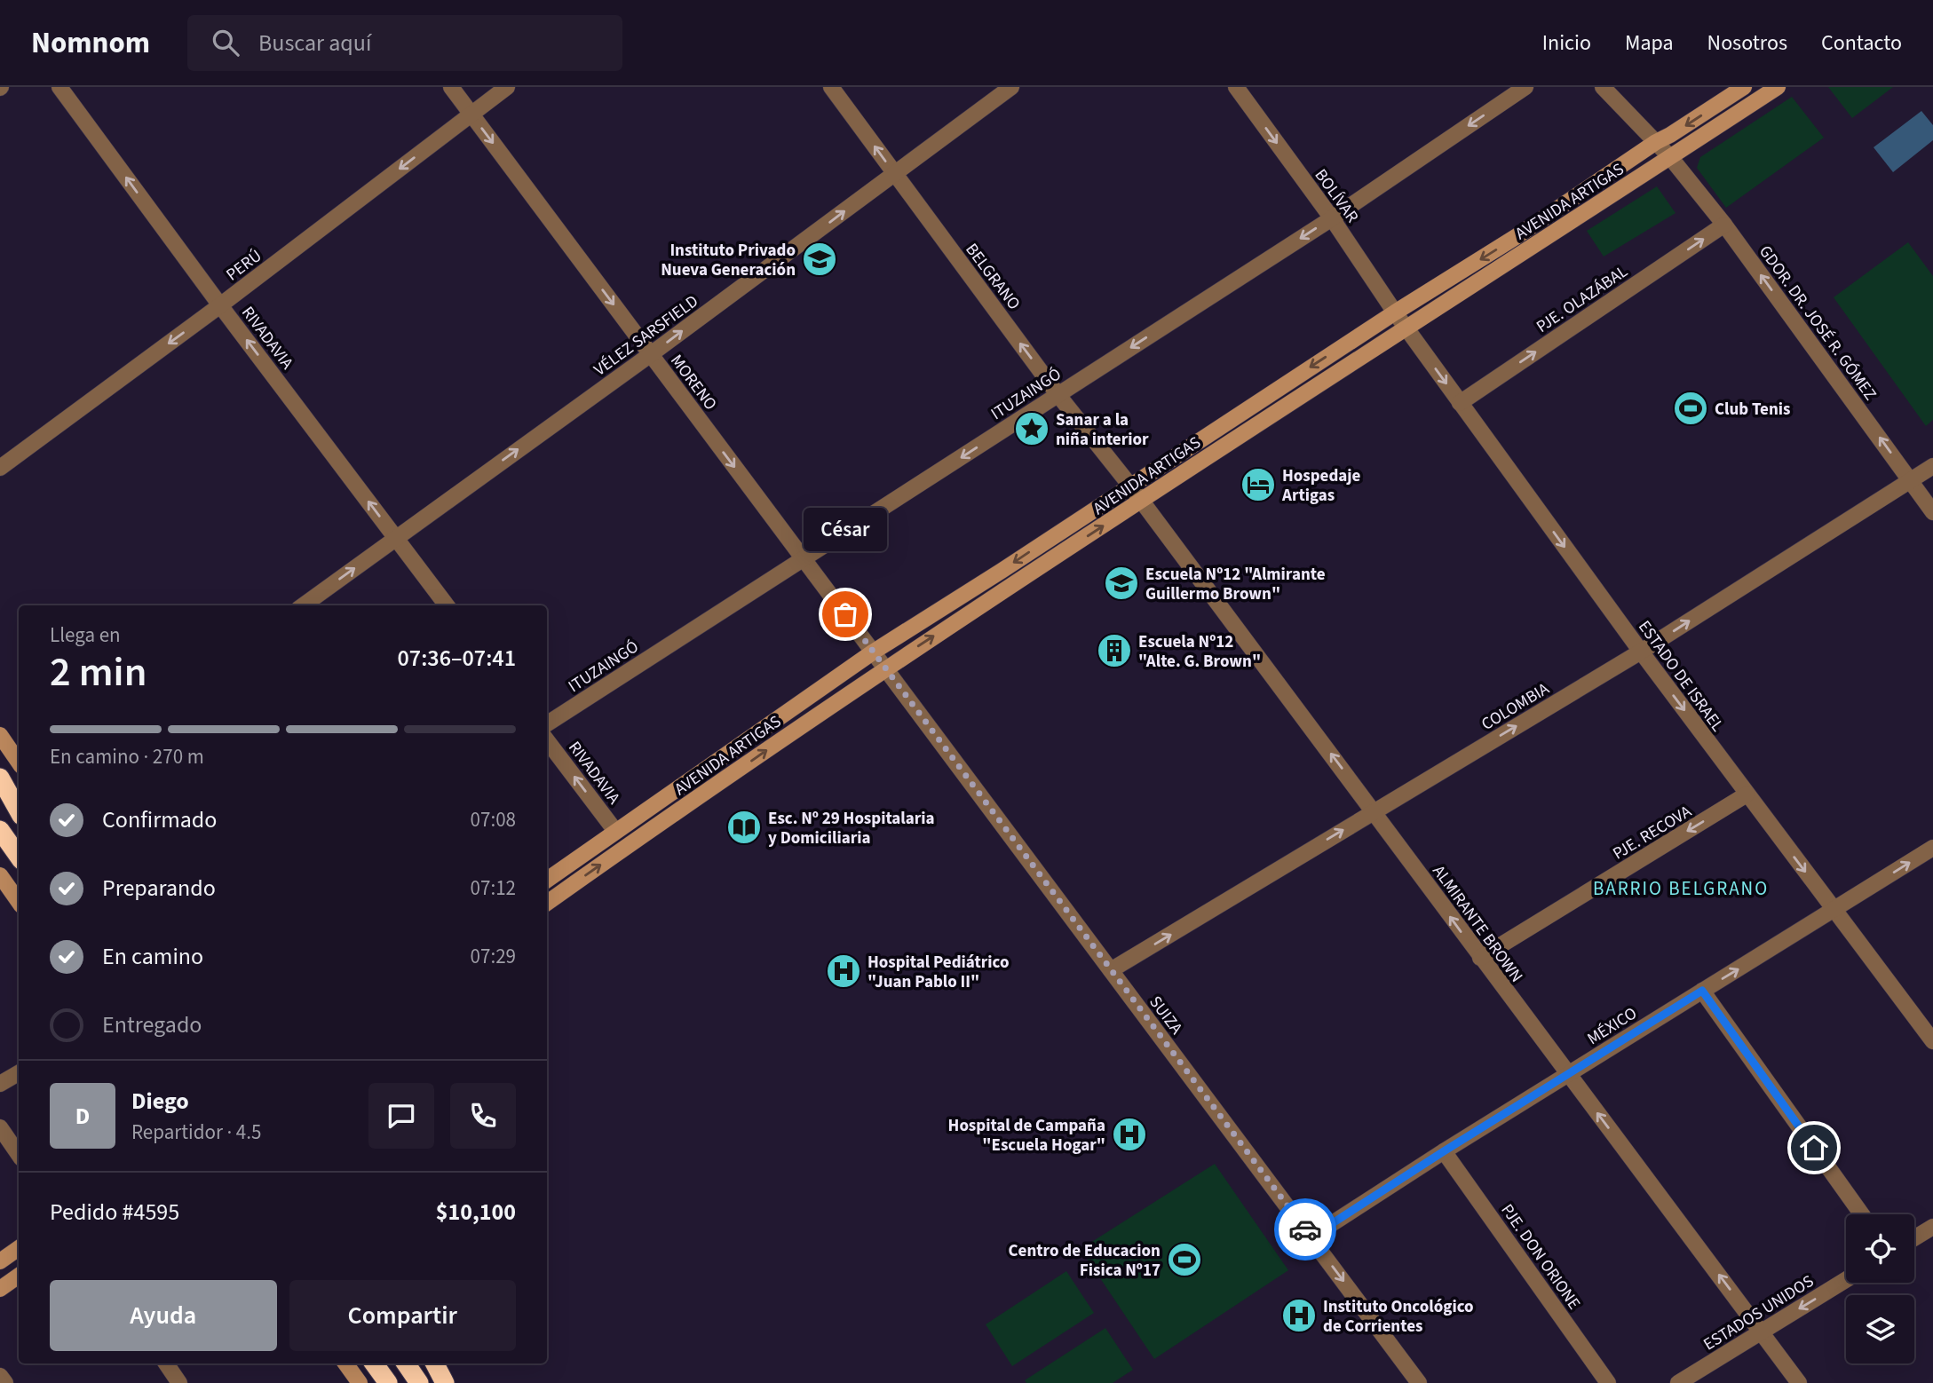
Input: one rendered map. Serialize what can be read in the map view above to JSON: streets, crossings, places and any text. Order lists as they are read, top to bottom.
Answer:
{
  "streets": {
    "main road": ["AVENIDA ARTIGAS"],
    "street": [
      "BOLÍVAR",
      "PERÚ",
      "BELGRANO",
      "PJE. OLAZÁBAL",
      "GDOR. DR. JOSÉ R. GÓMEZ",
      "VÉLEZ SARSFIELD",
      "RIVADAVIA",
      "MORENO",
      "ITUZAINGÓ",
      "ESTADO DE ISRAEL",
      "COLOMBIA",
      "PJE. RECOVA",
      "ALMIRANTE BROWN",
      "SUIZA",
      "MÉXICO",
      "PJE. DON ORIONE",
      "ESTADOS UNIDOS"
    ]
  },
  "crossings": [
    ["BOLÍVAR", "AVENIDA ARTIGAS"],
    ["BOLÍVAR", "ITUZAINGÓ"],
    ["BOLÍVAR", "ESTADO DE ISRAEL"],
    ["AVENIDA ARTIGAS", "BELGRANO"],
    ["AVENIDA ARTIGAS", "GDOR. DR. JOSÉ R. GÓMEZ"],
    ["AVENIDA ARTIGAS", "RIVADAVIA"],
    ["AVENIDA ARTIGAS", "MORENO"],
    ["AVENIDA ARTIGAS", "ESTADO DE ISRAEL"],
    ["AVENIDA ARTIGAS", "ALMIRANTE BROWN"],
    ["AVENIDA ARTIGAS", "SUIZA"],
    ["PERÚ", "RIVADAVIA"],
    ["PERÚ", "MORENO"],
    ["BELGRANO", "VÉLEZ SARSFIELD"],
    ["BELGRANO", "ITUZAINGÓ"],
    ["BELGRANO", "ALMIRANTE BROWN"],
    ["PJE. OLAZÁBAL", "GDOR. DR. JOSÉ R. GÓMEZ"],
    ["PJE. OLAZÁBAL", "ESTADO DE ISRAEL"],
    ["GDOR. DR. JOSÉ R. GÓMEZ", "COLOMBIA"],
    ["VÉLEZ SARSFIELD", "RIVADAVIA"],
    ["VÉLEZ SARSFIELD", "MORENO"],
    ["MORENO", "ITUZAINGÓ"],
    ["MORENO", "SUIZA"],
    ["ESTADO DE ISRAEL", "COLOMBIA"],
    ["ESTADO DE ISRAEL", "PJE. RECOVA"],
    ["ESTADO DE ISRAEL", "MÉXICO"],
    ["COLOMBIA", "ALMIRANTE BROWN"],
    ["COLOMBIA", "SUIZA"],
    ["PJE. RECOVA", "ALMIRANTE BROWN"],
    ["ALMIRANTE BROWN", "MÉXICO"],
    ["ALMIRANTE BROWN", "ESTADOS UNIDOS"],
    ["SUIZA", "MÉXICO"],
    ["MÉXICO", "PJE. DON ORIONE"]
  ],
  "one_way": [
    "BOLÍVAR",
    "PERÚ",
    "BELGRANO",
    "PJE. OLAZÁBAL",
    "GDOR. DR. JOSÉ R. GÓMEZ",
    "VÉLEZ SARSFIELD",
    "RIVADAVIA",
    "MORENO",
    "ITUZAINGÓ",
    "ESTADO DE ISRAEL",
    "COLOMBIA",
    "PJE. RECOVA",
    "ALMIRANTE BROWN",
    "MÉXICO",
    "ESTADOS UNIDOS"
  ],
  "districts": ["BARRIO BELGRANO"],
  "places": {
    "school or university": ["Instituto Privado Nueva Generación", "Escuela Nº12 \"Almirante Guillermo Brown\""],
    "sports": ["Club Tenis", "Centro de Educacion Fisica Nº17"],
    "place": ["Sanar a la niña interior"],
    "hotel": ["Hospedaje Artigas"],
    "other": ["César"],
    "building": ["Escuela Nº12 \"Alte. G. Brown\""],
    "library": ["Esc. Nº 29 Hospitalaria y Domiciliaria"],
    "hospital": ["Hospital Pediátrico \"Juan Pablo II\"", "Hospital de Campaña \"Escuela Hogar\"", "Instituto Oncológico de Corrientes"]
  },
  "page": {
    "header": "Nomnom",
    "search": "Buscar aquí",
    "nav": [
      "Inicio",
      "Mapa",
      "Nosotros",
      "Contacto"
    ],
    "bubble": "César",
    "heading": ["2 min", "Llega en", "07:36–07:41"],
    "panel": [
      "Diego",
      "Repartidor · 4.5",
      "Pedido #4595",
      "$10,100"
    ],
    "bar": "En camino · 270 m",
    "list": [
      ["Confirmado", "07:08"],
      ["Preparando", "07:12"],
      ["En camino", "07:29"],
      "Entregado"
    ],
    "round": "D",
    "buttons": ["Ayuda", "Compartir"]
  }
}
